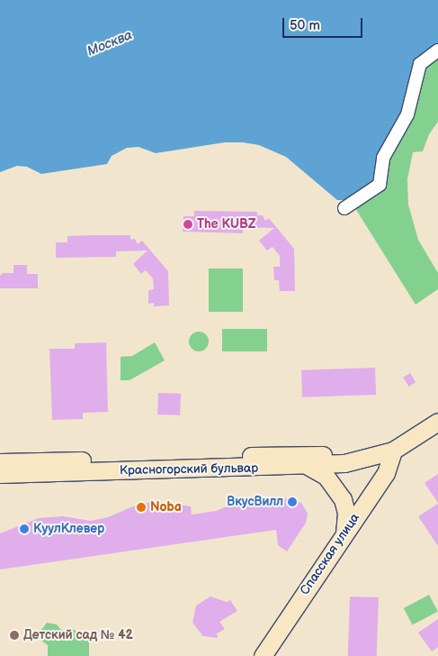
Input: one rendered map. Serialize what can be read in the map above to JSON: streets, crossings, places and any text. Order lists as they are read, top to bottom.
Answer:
{
  "streets": {
    "main road": ["Красногорский бульвар", "Спасская улица"]
  },
  "crossings": [
    ["Красногорский бульвар", "Спасская улица"]
  ],
  "water": ["Москва"],
  "places": [
    "The KUBZ",
    "ВкусВилл",
    "Noba",
    "КуулКлевер",
    "Детский сад № 42"
  ],
  "scale_bar": "50 m"
}
